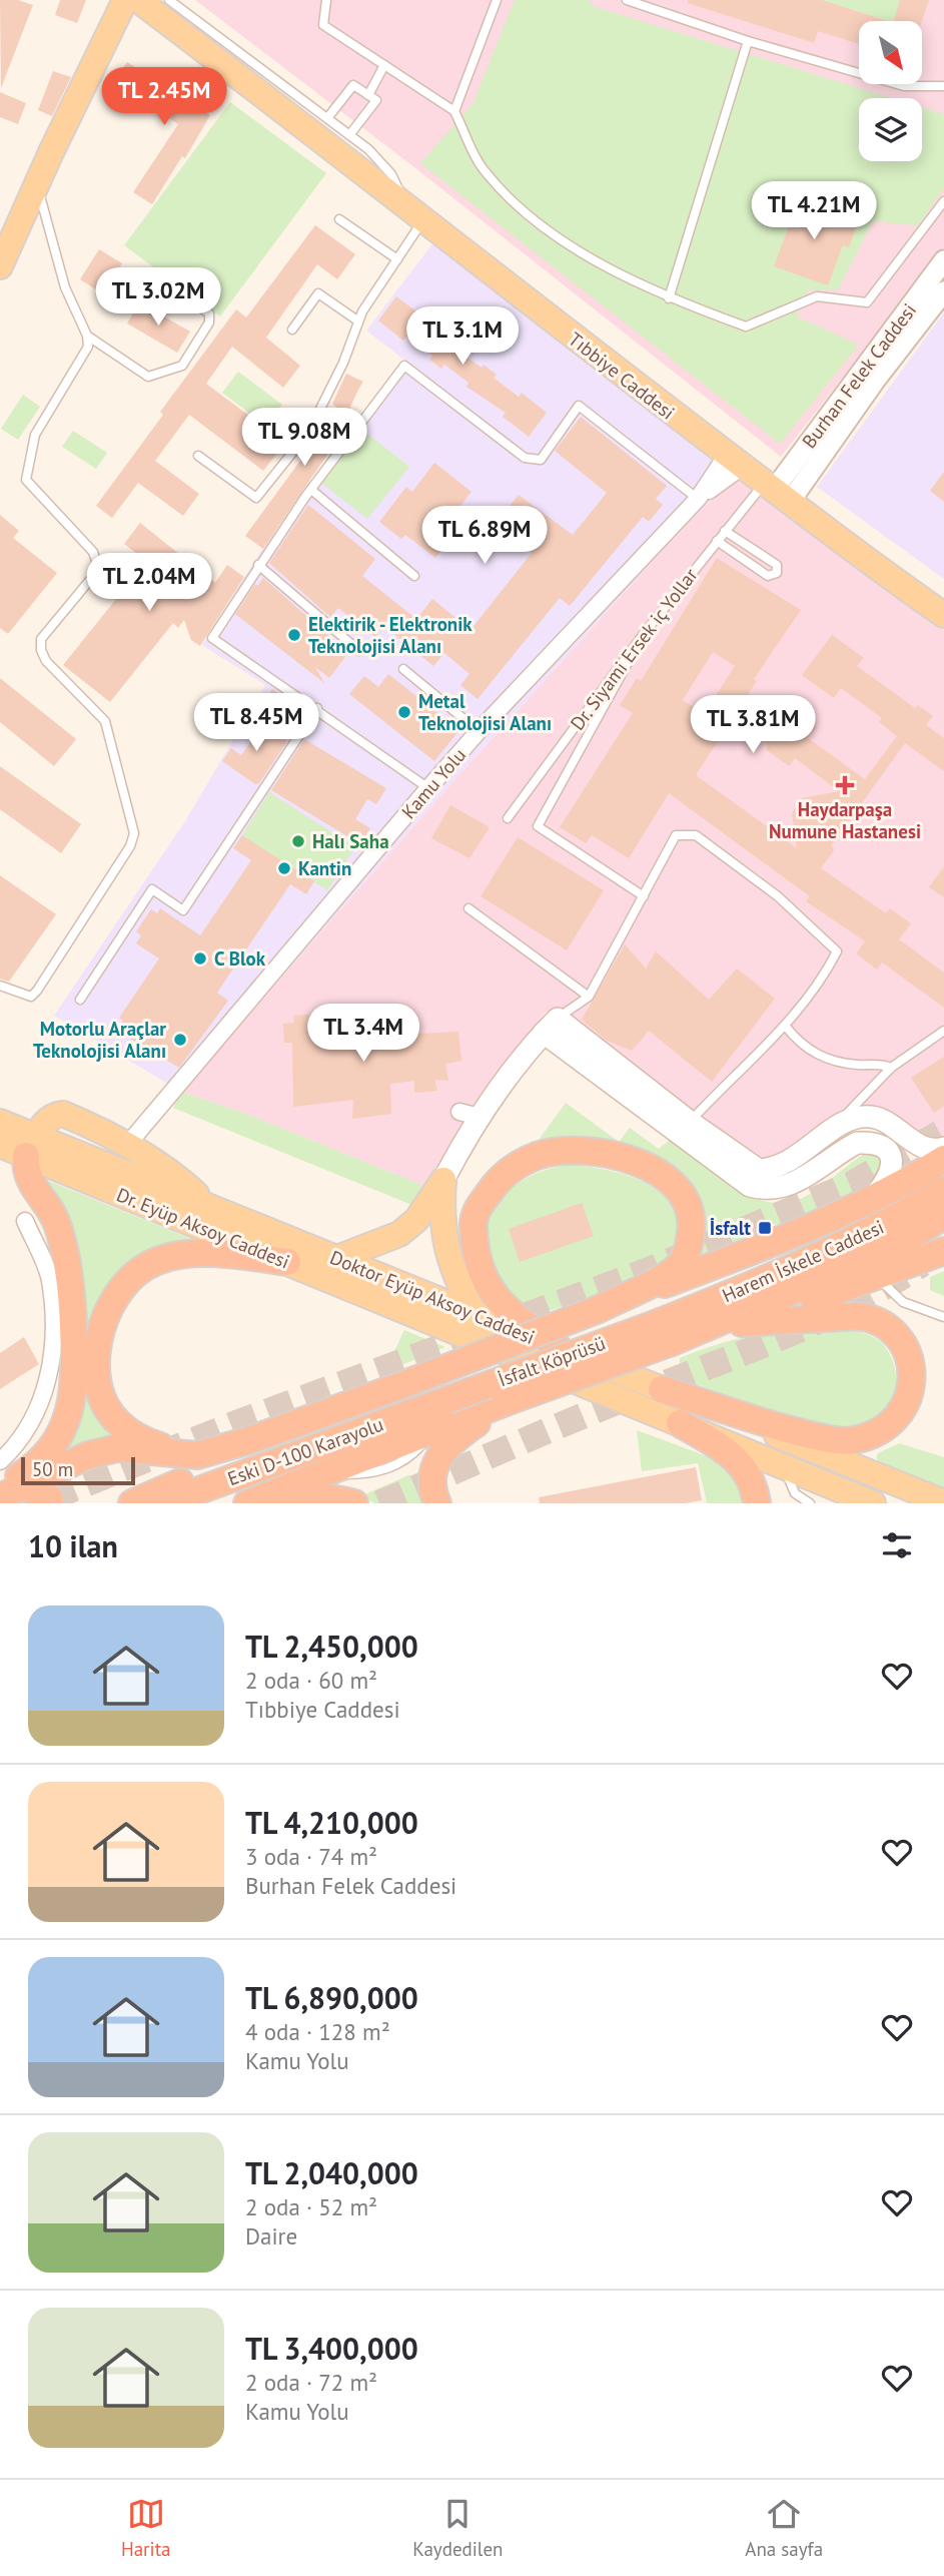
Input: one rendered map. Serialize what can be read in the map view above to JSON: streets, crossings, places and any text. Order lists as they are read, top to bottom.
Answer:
{
  "streets": {
    "highway": ["Harem İskele Caddesi", "İsfalt Köprüsü", "Eski D-100 Karayolu"],
    "main road": ["Tıbbiye Caddesi", "Dr. Eyüp Aksoy Caddesi", "Doktor Eyüp Aksoy Caddesi"],
    "street": ["Burhan Felek Caddesi", "Kamu Yolu"],
    "lane": ["Dr. Siyami Ersek iç Yollar"]
  },
  "crossings": [
    ["Tıbbiye Caddesi", "Burhan Felek Caddesi"],
    ["Tıbbiye Caddesi", "Dr. Siyami Ersek iç Yollar"],
    ["Tıbbiye Caddesi", "Kamu Yolu"],
    ["Burhan Felek Caddesi", "Dr. Siyami Ersek iç Yollar"],
    ["Dr. Eyüp Aksoy Caddesi", "Doktor Eyüp Aksoy Caddesi"],
    ["Harem İskele Caddesi", "İsfalt Köprüsü"],
    ["İsfalt Köprüsü", "Eski D-100 Karayolu"]
  ],
  "places": {
    "other": [
      "Elektirik - Elektronik Teknolojisi Alanı",
      "Metal Teknolojisi Alanı",
      "Halı Saha",
      "Kantin",
      "C Blok",
      "Motorlu Araçlar Teknolojisi Alanı"
    ],
    "health": ["Haydarpaşa Numune Hastanesi"],
    "transit": ["İsfalt"]
  },
  "scale_bar": "50 m",
  "north": "bottom right",
  "page": {
    "price": [
      "TL 2.45M",
      "TL 4.21M",
      "TL 3.02M",
      "TL 3.1M",
      "TL 9.08M",
      "TL 6.89M",
      "TL 2.04M",
      "TL 8.45M",
      "TL 3.81M",
      "TL 3.4M"
    ],
    "scale": "50 m",
    "heading": "10 ilan",
    "list": [
      {
        "name": "TL 2,450,000",
        "note": "2 oda · 60 m² · Tıbbiye Caddesi"
      },
      {
        "name": "TL 4,210,000",
        "note": "3 oda · 74 m² · Burhan Felek Caddesi"
      },
      {
        "name": "TL 6,890,000",
        "note": "4 oda · 128 m² · Kamu Yolu"
      },
      {
        "name": "TL 2,040,000",
        "note": "2 oda · 52 m² · Daire"
      },
      {
        "name": "TL 3,400,000",
        "note": "2 oda · 72 m² · Kamu Yolu"
      }
    ],
    "tabs": ["Harita", "Kaydedilen", "Ana sayfa"]
  }
}
